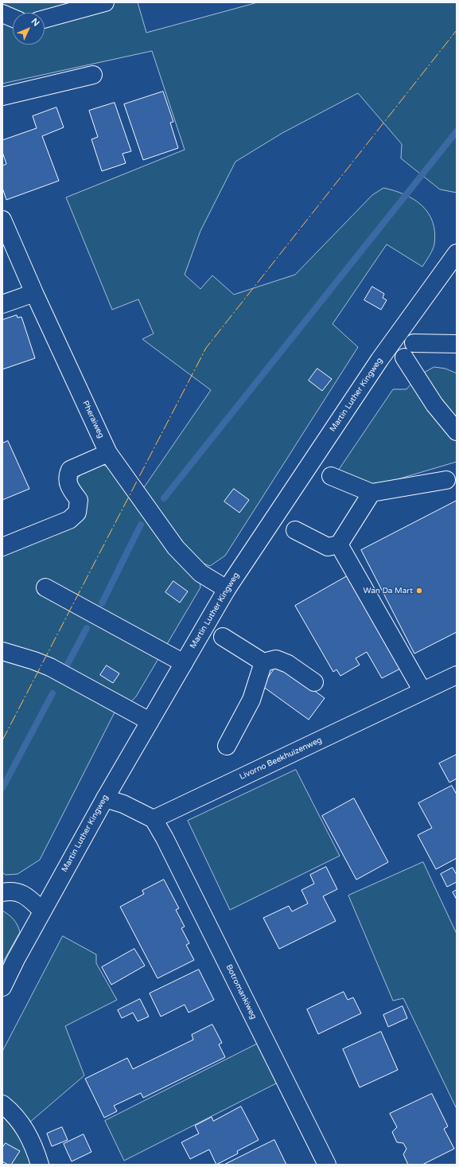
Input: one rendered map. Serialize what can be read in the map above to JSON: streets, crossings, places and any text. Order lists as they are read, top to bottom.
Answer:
{
  "streets": {
    "street": [
      "Martin Luther Kingweg",
      "Pheraiweg",
      "Livorno Beekhuizenweg",
      "Botromankiweg"
    ]
  },
  "crossings": [
    ["Martin Luther Kingweg", "Pheraiweg"],
    ["Livorno Beekhuizenweg", "Botromankiweg"]
  ],
  "places": ["Wan Da Mart"],
  "north": "top right"
}
